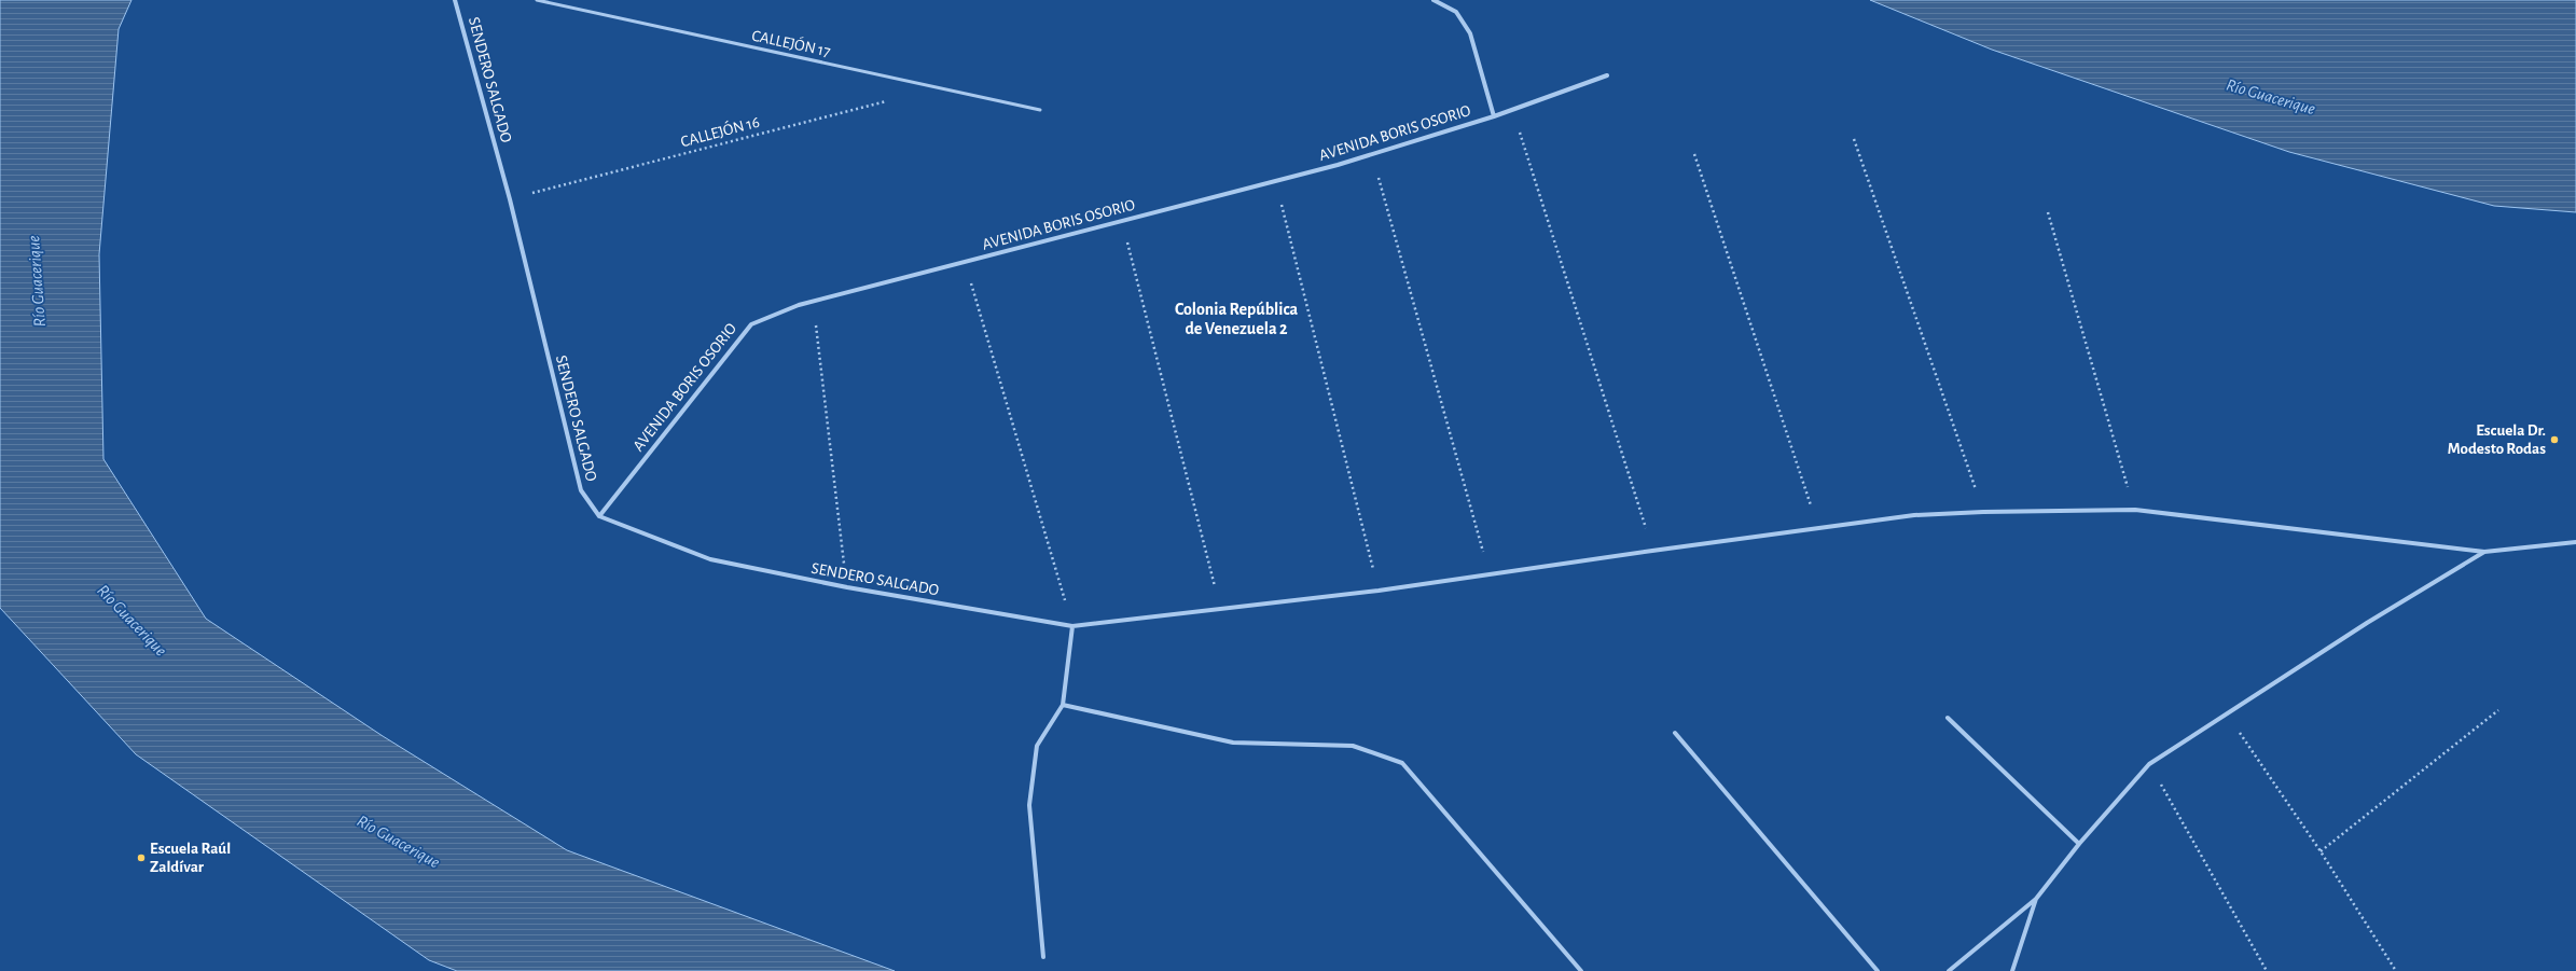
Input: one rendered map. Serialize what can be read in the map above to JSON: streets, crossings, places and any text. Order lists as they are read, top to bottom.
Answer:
{
  "streets": {
    "street": ["SENDERO SALGADO", "AVENIDA BORIS OSORIO"],
    "lane": ["CALLEJÓN 17"],
    "path": ["CALLEJÓN 16"]
  },
  "crossings": [
    ["SENDERO SALGADO", "CALLEJÓN 16"],
    ["SENDERO SALGADO", "AVENIDA BORIS OSORIO"]
  ],
  "districts": ["Colonia República de Venezuela 2"],
  "water": ["Río Guacerique"],
  "places": ["Escuela Dr. Modesto Rodas", "Escuela Raúl Zaldívar"]
}
